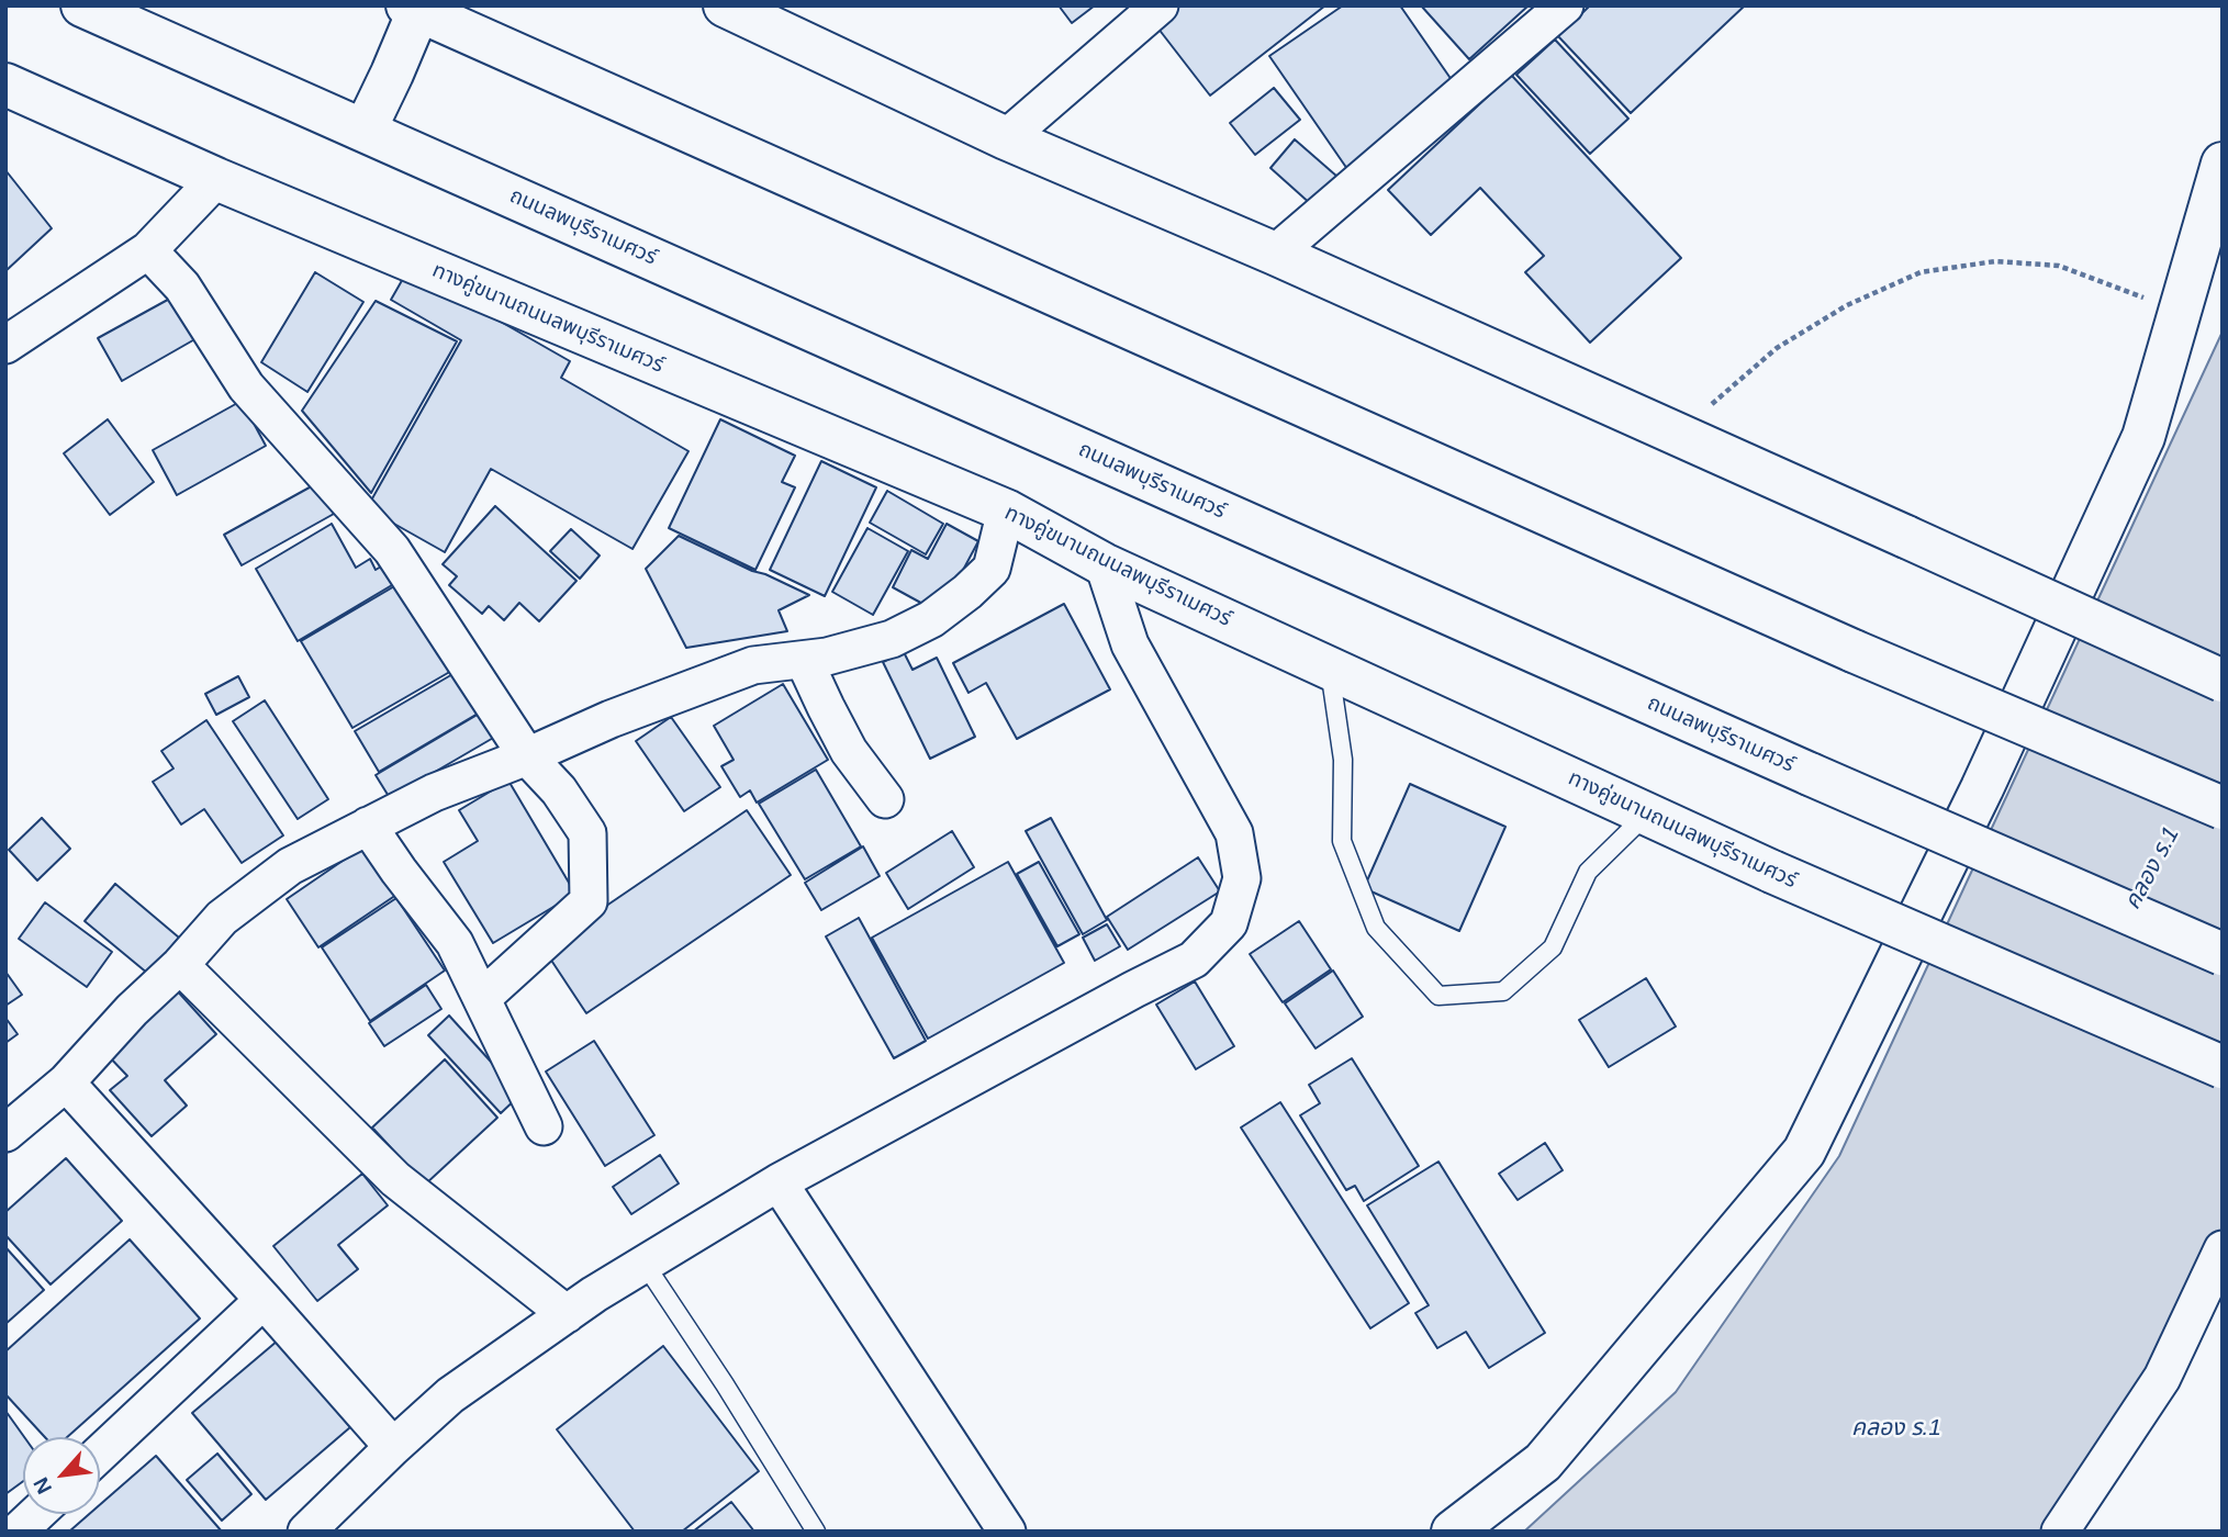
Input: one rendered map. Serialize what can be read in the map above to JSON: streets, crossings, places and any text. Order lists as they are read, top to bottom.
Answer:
{
  "streets": {
    "main road": ["ถนนลพบุรีราเมศวร์", "ทางคู่ขนานถนนลพบุรีราเมศวร์"]
  },
  "water": ["คลอง ร.1"],
  "north": "bottom left"
}
